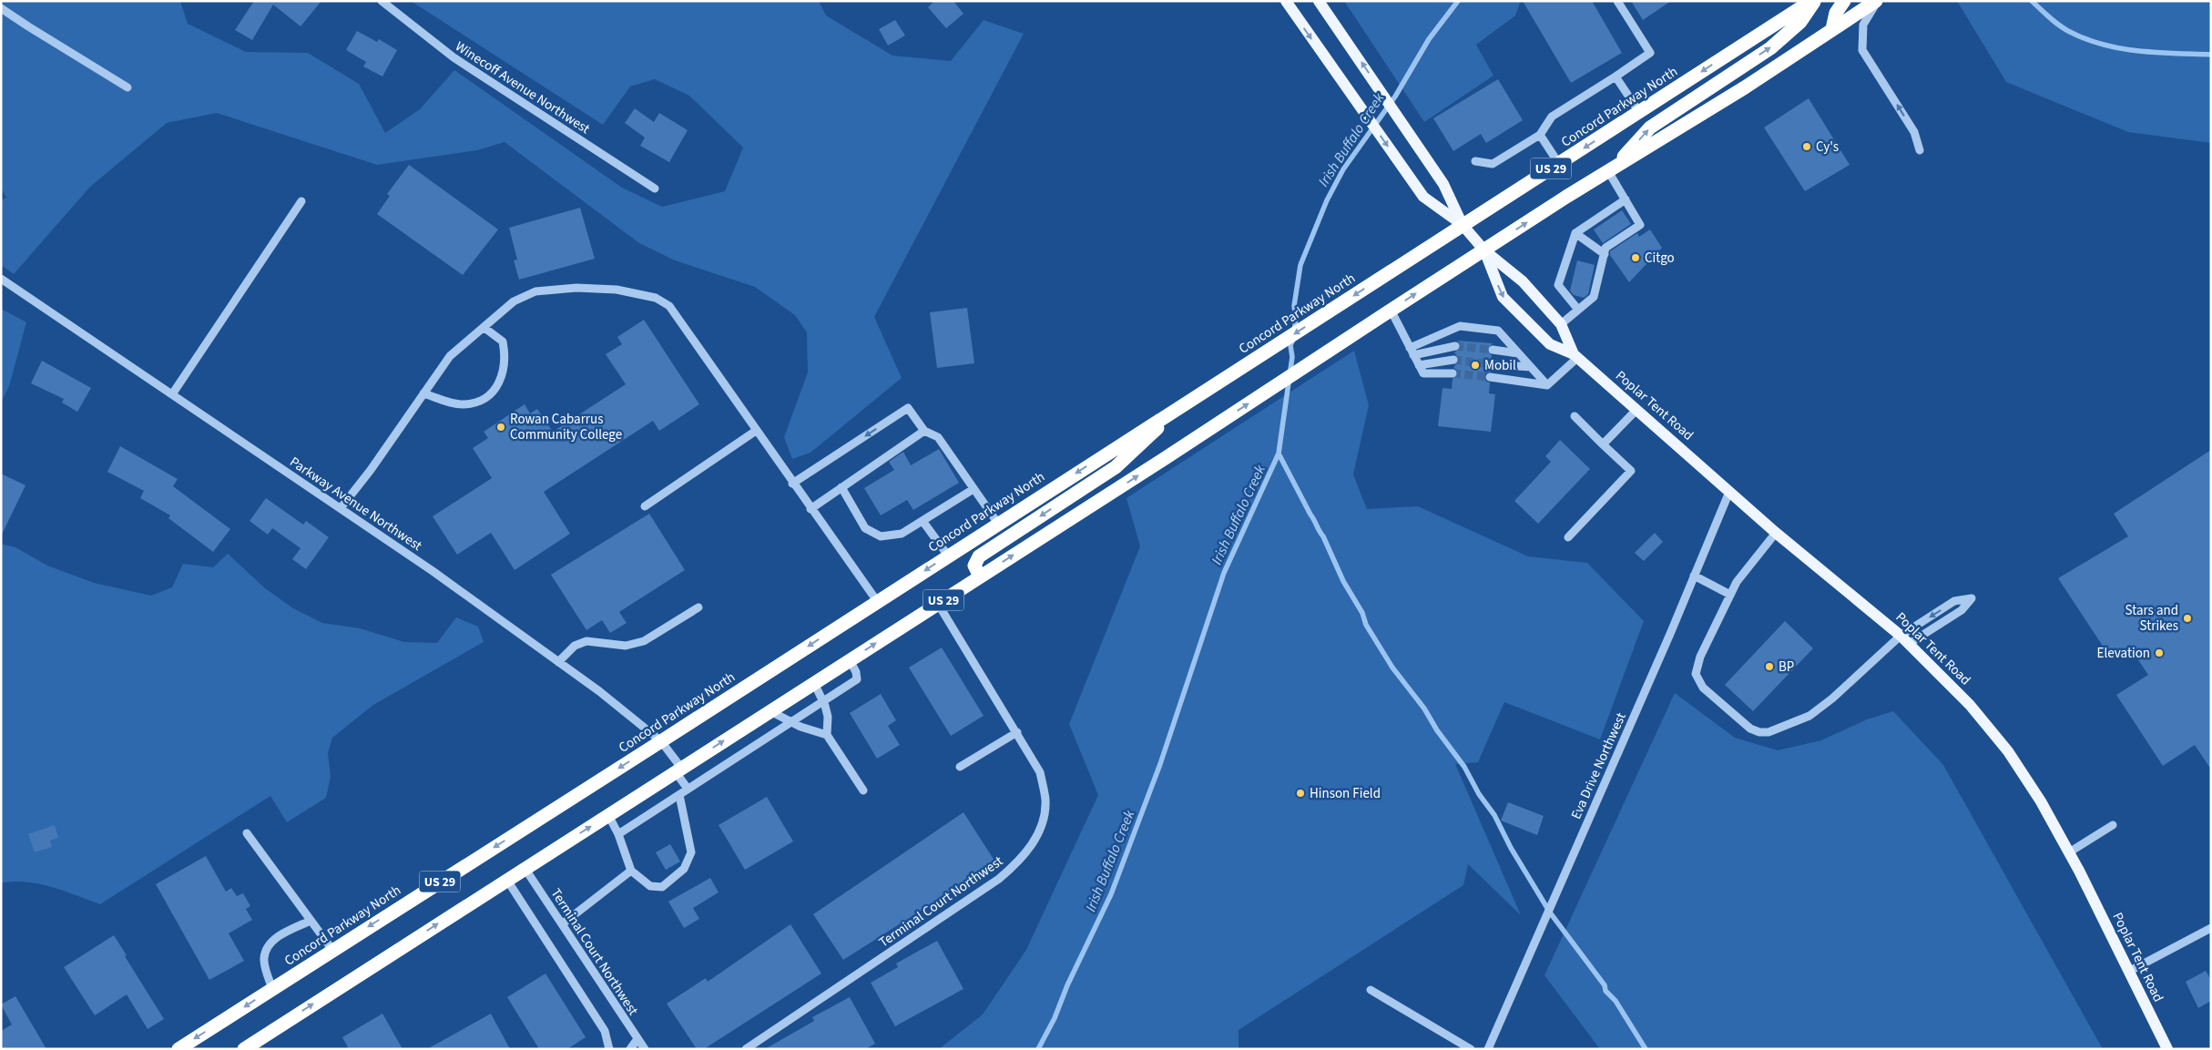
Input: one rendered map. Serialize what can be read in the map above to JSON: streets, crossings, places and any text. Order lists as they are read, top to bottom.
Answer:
{
  "streets": {
    "highway": ["Concord Parkway North", "US 29"],
    "main road": ["Poplar Tent Road"],
    "street": [
      "Winecoff Avenue Northwest",
      "Parkway Avenue Northwest",
      "Eva Drive Northwest",
      "Terminal Court Northwest"
    ]
  },
  "crossings": [
    ["Concord Parkway North", "Parkway Avenue Northwest"],
    ["US 29", "Poplar Tent Road"],
    ["US 29", "Parkway Avenue Northwest"],
    ["US 29", "Terminal Court Northwest"],
    ["Poplar Tent Road", "Eva Drive Northwest"]
  ],
  "water": ["Irish Buffalo Creek"],
  "places": [
    "Cy's",
    "Citgo",
    "Mobil",
    "Rowan Cabarrus Community College",
    "Stars and Strikes",
    "Elevation",
    "BP",
    "Hinson Field"
  ]
}
